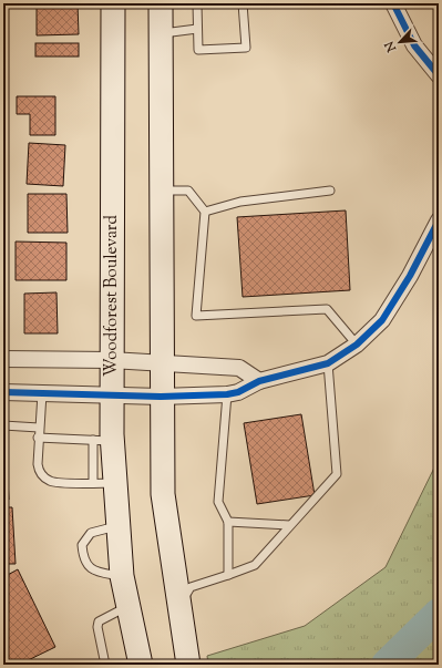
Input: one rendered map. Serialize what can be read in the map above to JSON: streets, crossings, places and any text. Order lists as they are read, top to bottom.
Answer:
{
  "streets": {
    "main road": ["Woodforest Boulevard"]
  },
  "north": "bottom left"
}
